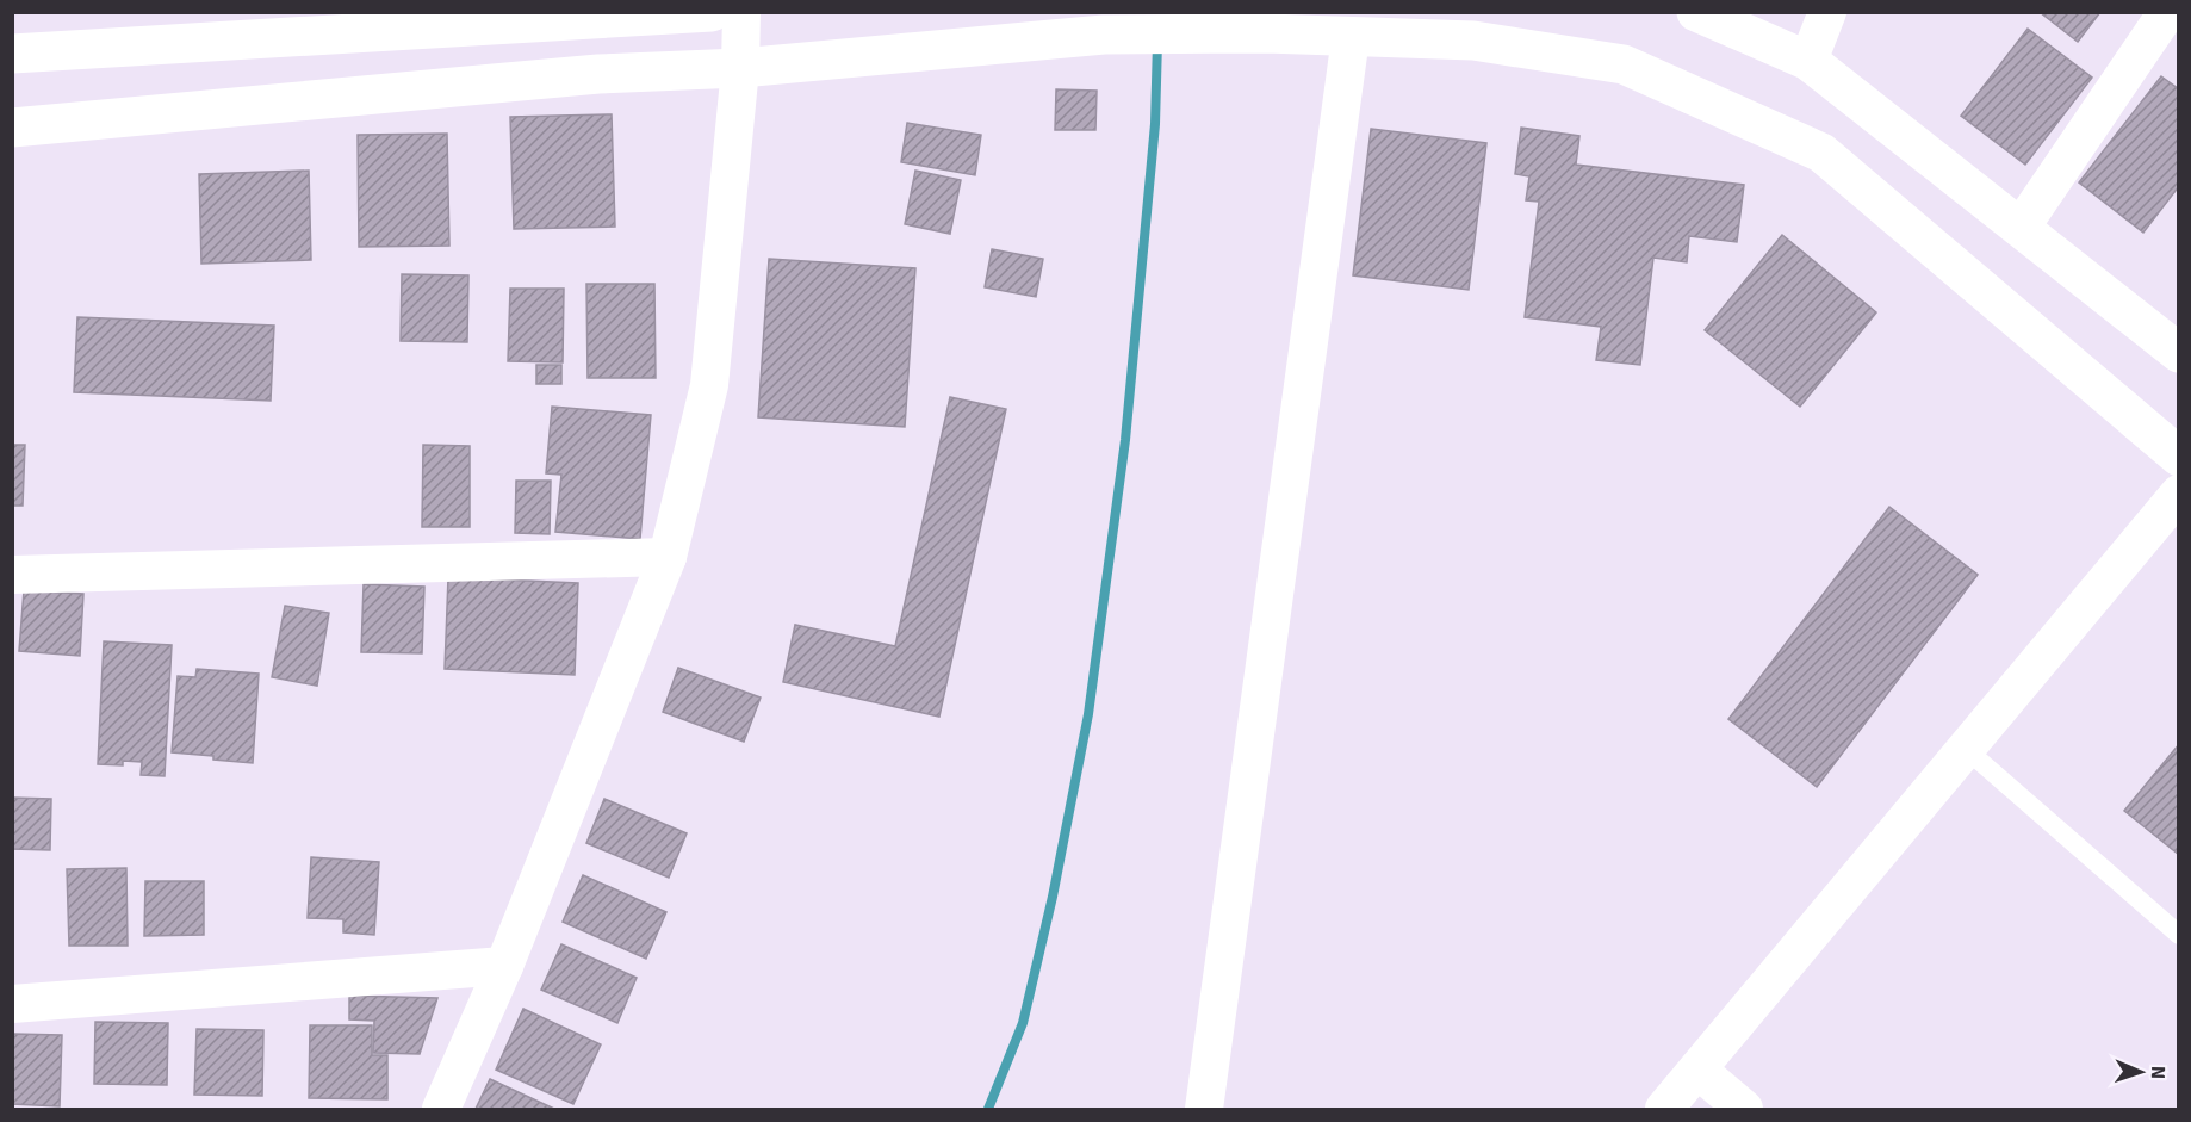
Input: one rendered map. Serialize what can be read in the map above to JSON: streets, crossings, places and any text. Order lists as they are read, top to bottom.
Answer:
{
  "north": "right"
}
